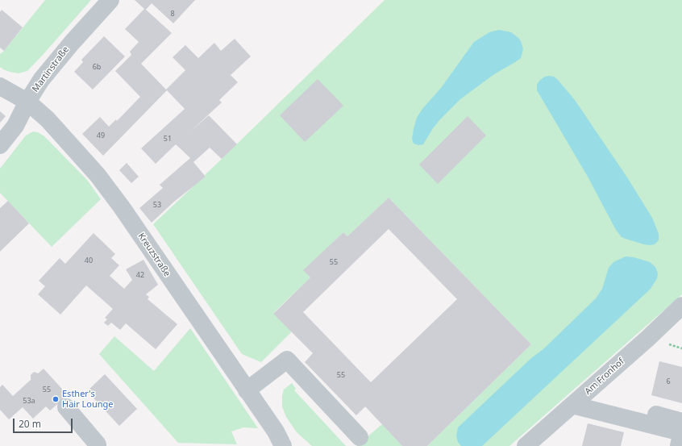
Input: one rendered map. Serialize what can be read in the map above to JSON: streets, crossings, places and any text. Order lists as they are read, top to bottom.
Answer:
{
  "streets": {
    "street": ["Martinstraße", "Kreuzstraße", "Am Fronhof"]
  },
  "crossings": [
    ["Martinstraße", "Kreuzstraße"]
  ],
  "places": ["Esther's Hair Lounge"],
  "house_numbers": [
    "8",
    "6b",
    "49",
    "51",
    "53",
    "40",
    "55",
    "42",
    "55",
    "6",
    "55",
    "53a"
  ],
  "scale_bar": "20 m"
}
